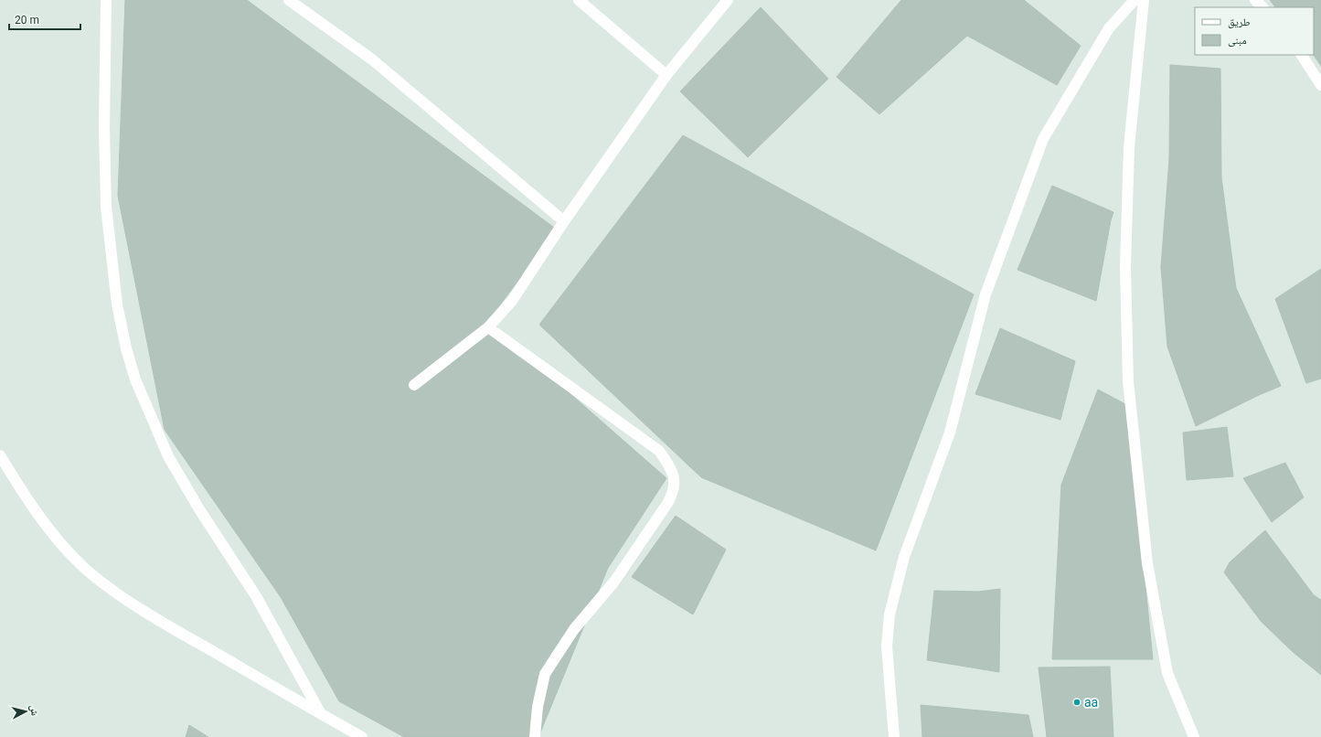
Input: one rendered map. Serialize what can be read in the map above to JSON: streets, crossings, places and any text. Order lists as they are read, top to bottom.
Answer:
{
  "places": ["aa"],
  "legend": ["طريق", "مبنى"],
  "scale_bar": "20 m",
  "north": "right"
}
